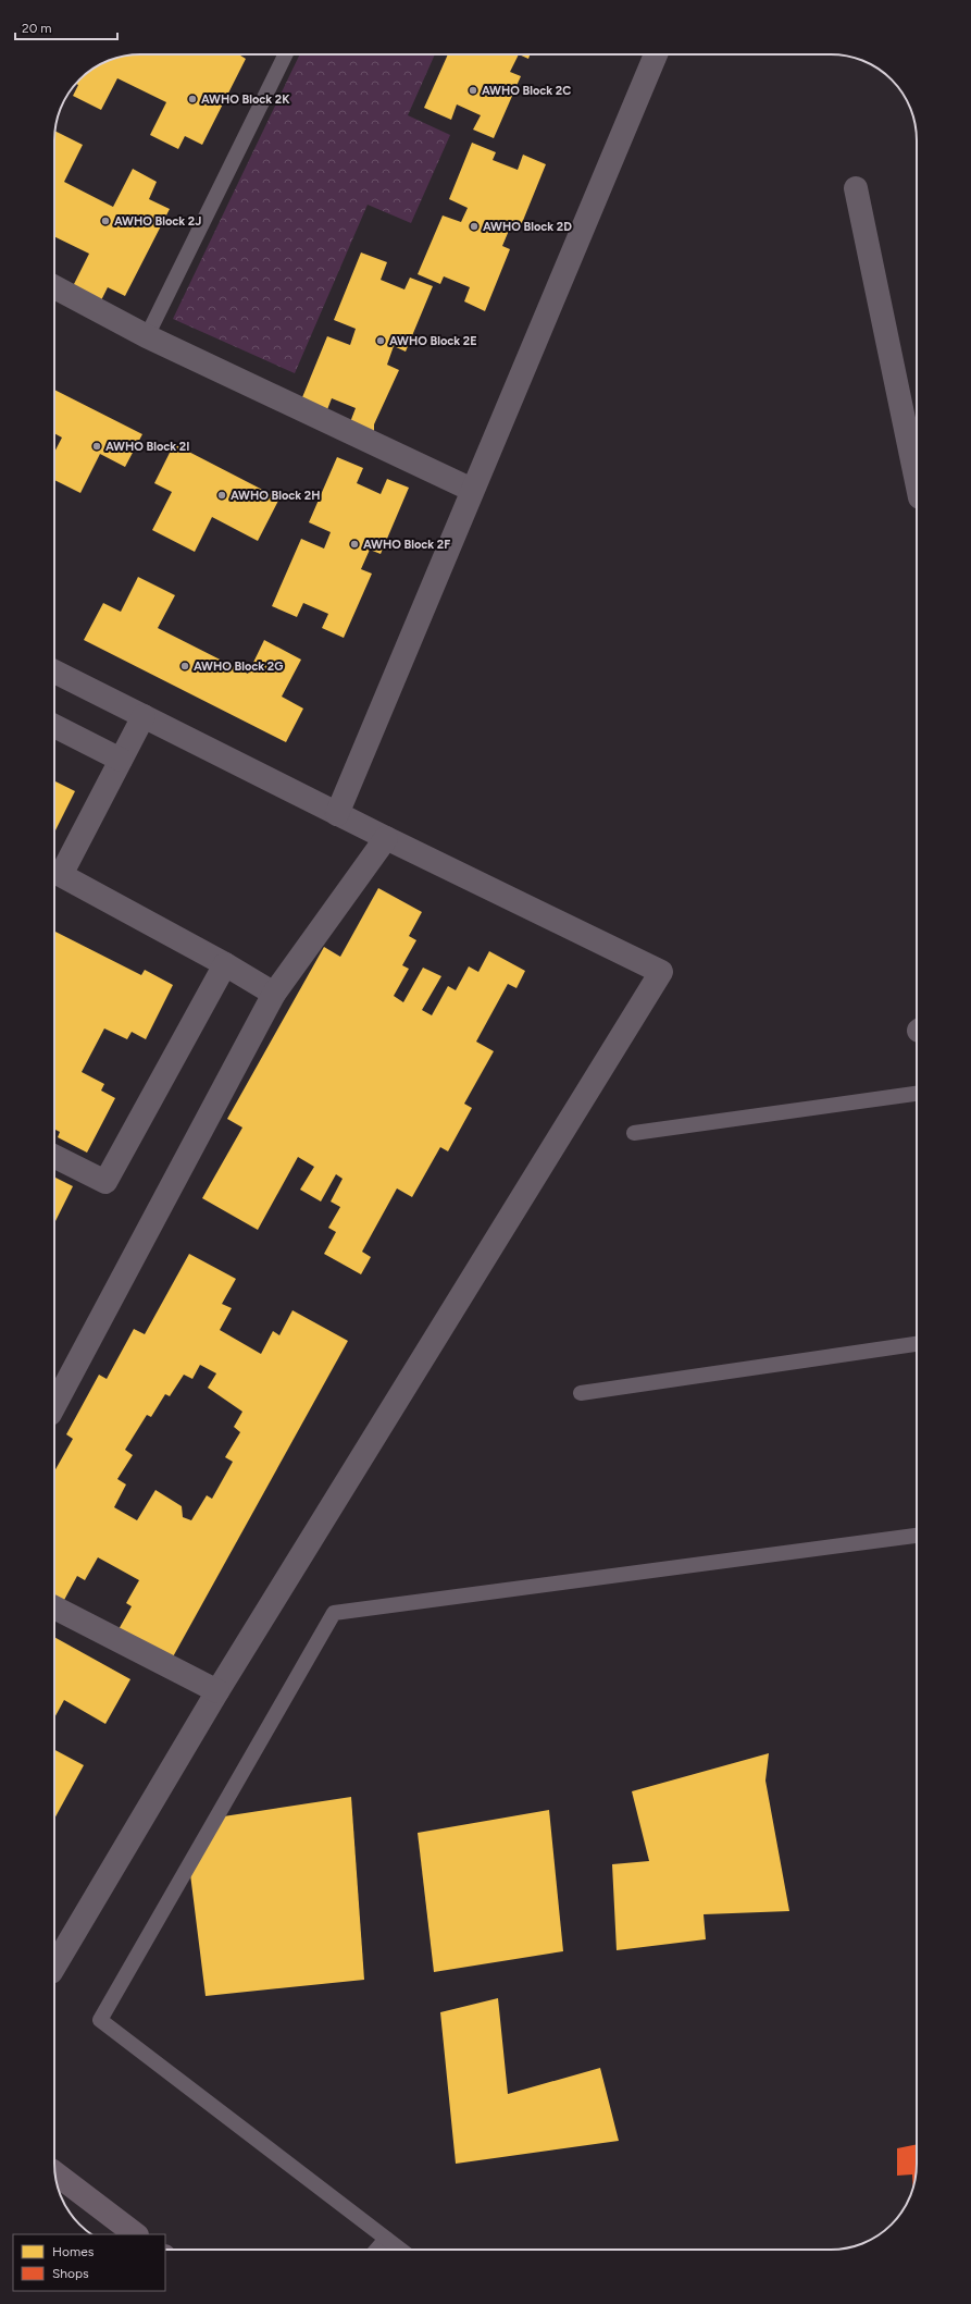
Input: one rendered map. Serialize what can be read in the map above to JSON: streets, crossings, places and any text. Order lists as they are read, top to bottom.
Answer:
{
  "places": [
    "AWHO Block 2C",
    "AWHO Block 2K",
    "AWHO Block 2J",
    "AWHO Block 2D",
    "AWHO Block 2E",
    "AWHO Block 2I",
    "AWHO Block 2H",
    "AWHO Block 2F",
    "AWHO Block 2G"
  ],
  "legend": ["Homes", "Shops"],
  "scale_bar": "20 m"
}
